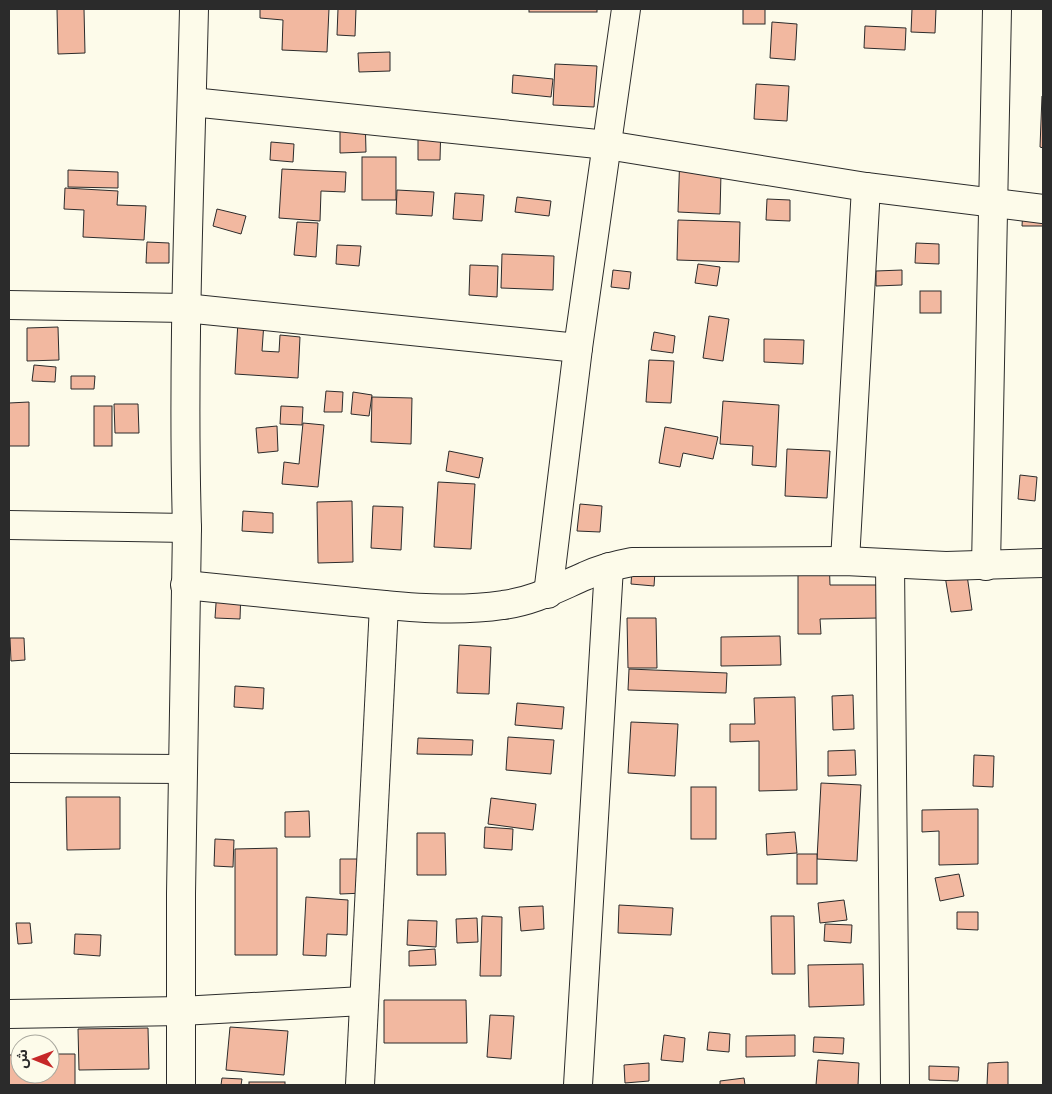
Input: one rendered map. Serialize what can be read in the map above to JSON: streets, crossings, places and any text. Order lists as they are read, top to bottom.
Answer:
{
  "north": "left"
}
